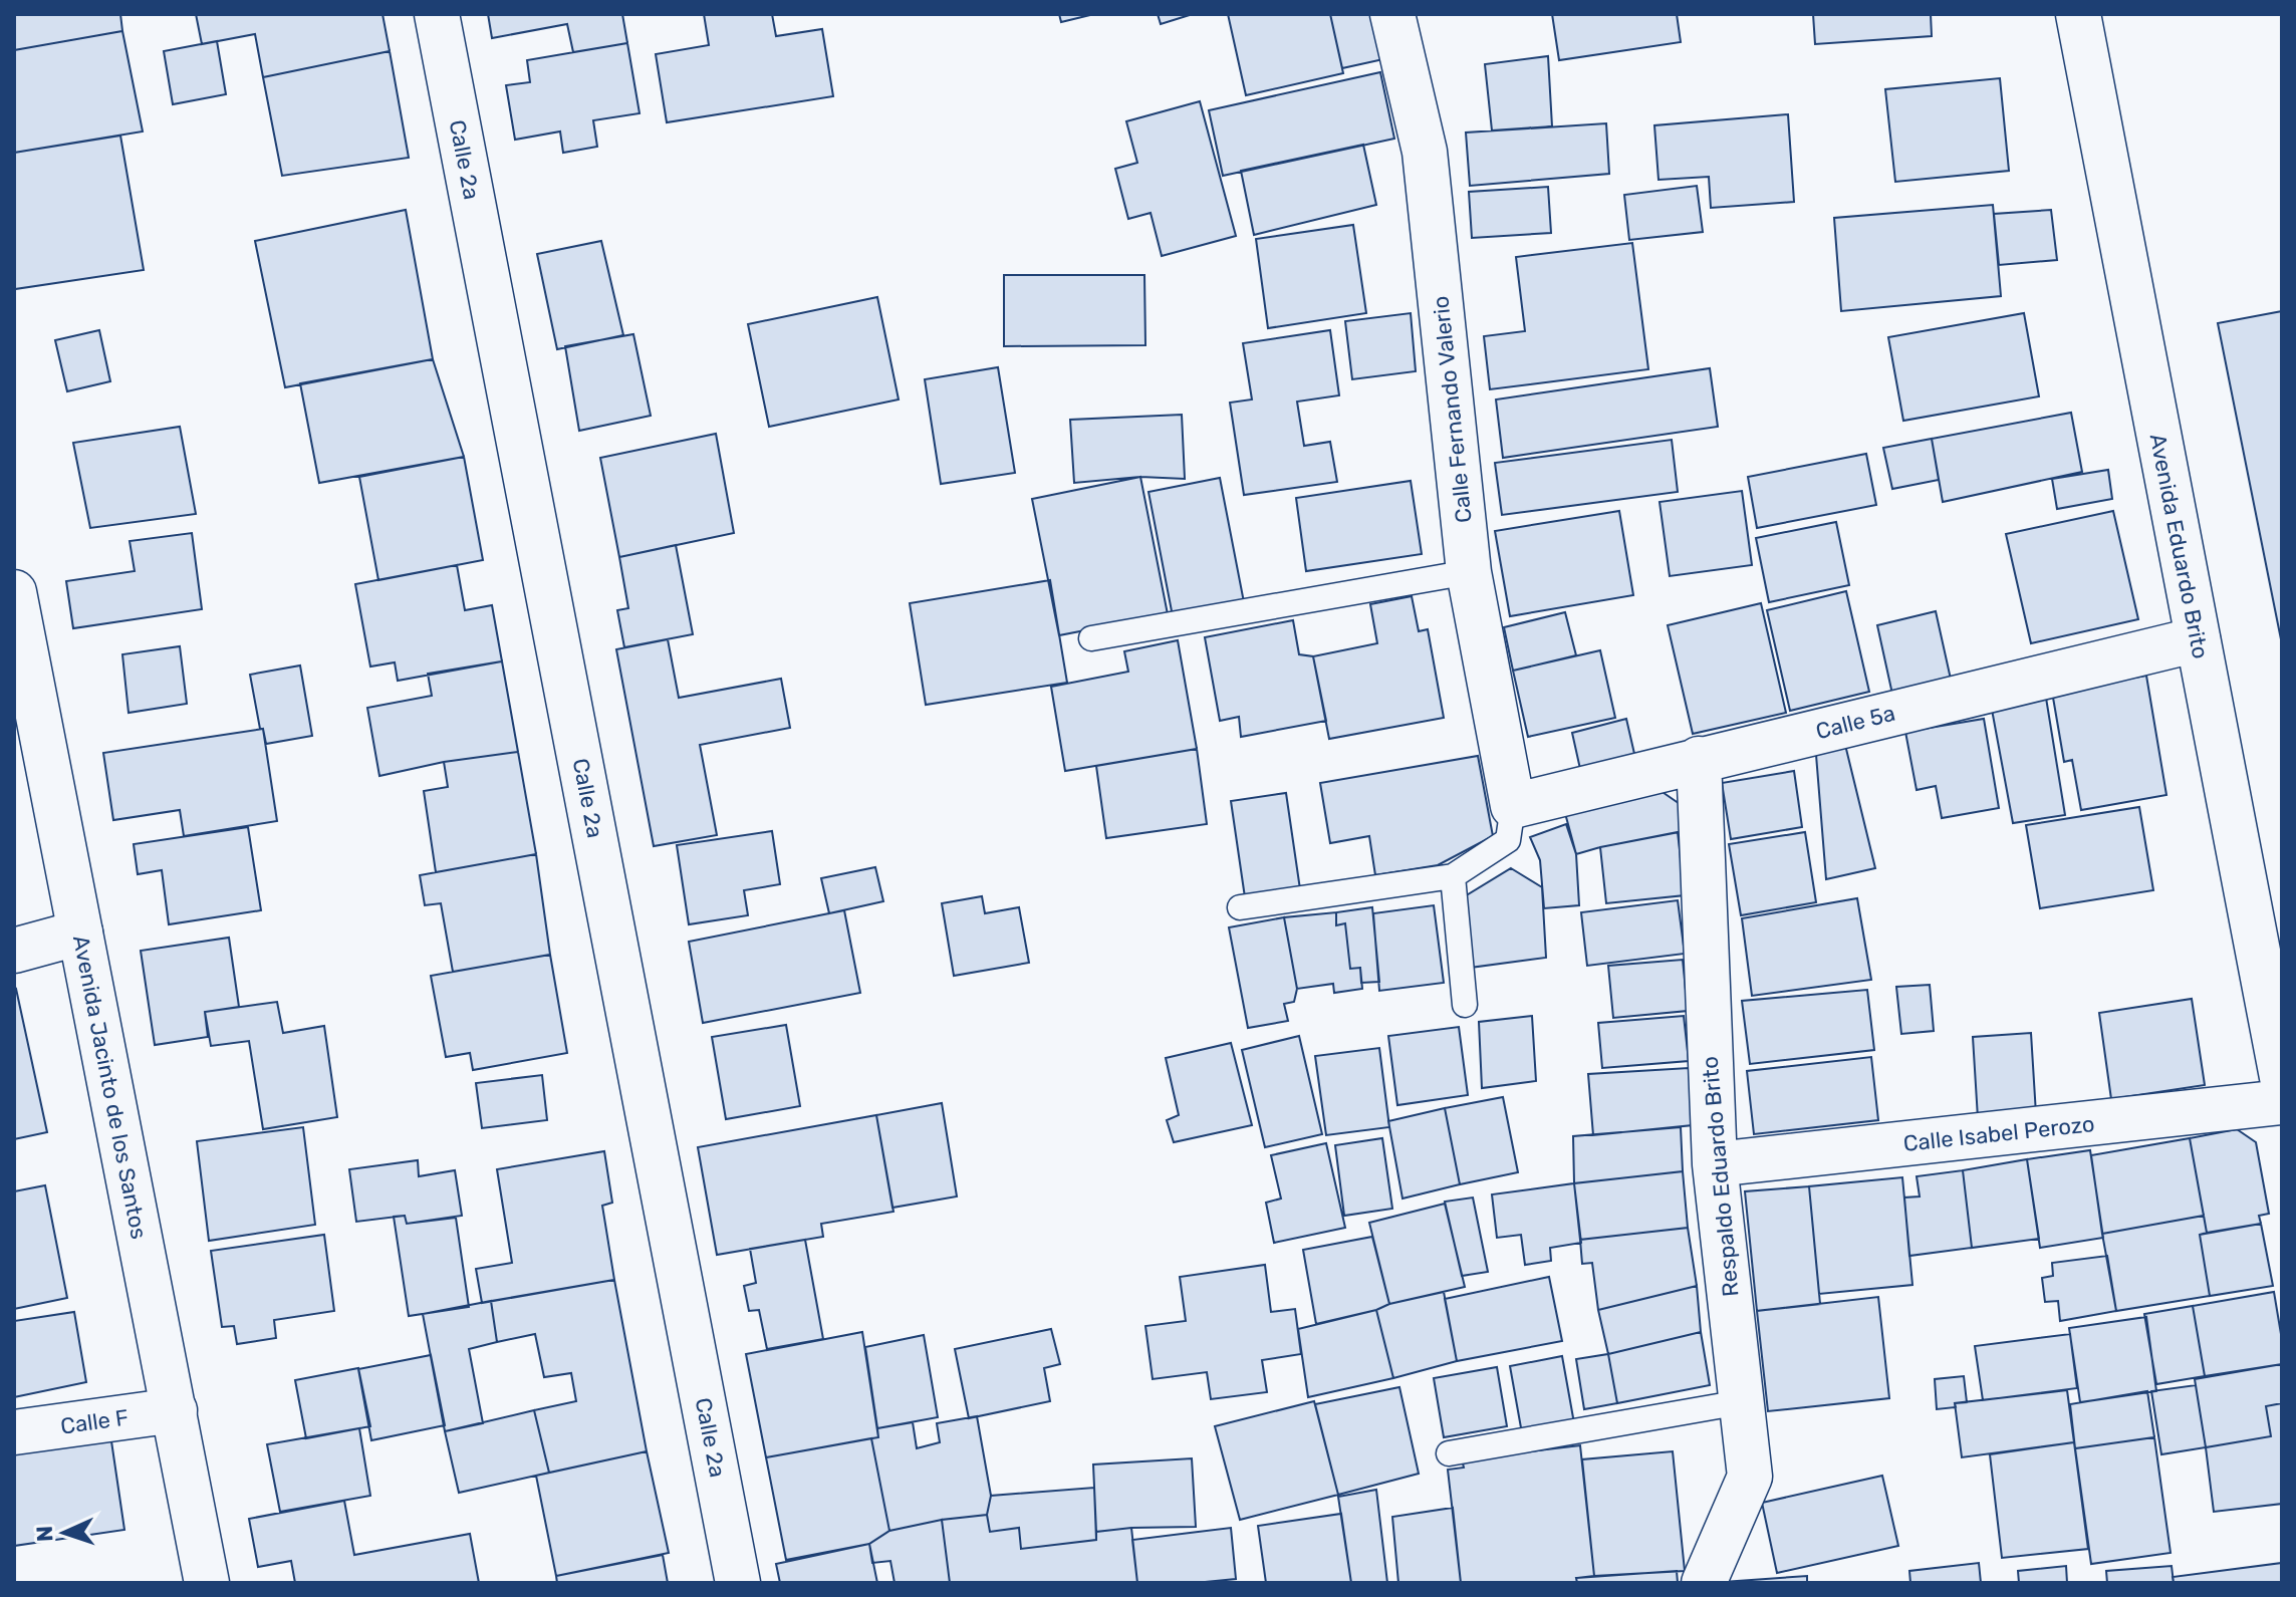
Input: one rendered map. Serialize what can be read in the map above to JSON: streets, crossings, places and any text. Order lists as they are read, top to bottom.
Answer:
{
  "streets": {
    "street": [
      "Calle 2a",
      "Calle Fernando Valerio",
      "Avenida Eduardo Brito",
      "Calle 5a",
      "Avenida Jacinto de los Santos",
      "Calle Isabel Perozo",
      "Respaldo Eduardo Brito",
      "Calle F"
    ]
  },
  "crossings": [
    ["Calle Fernando Valerio", "Calle 5a"],
    ["Avenida Eduardo Brito", "Calle 5a"],
    ["Calle 5a", "Respaldo Eduardo Brito"],
    ["Avenida Jacinto de los Santos", "Calle F"],
    ["Calle Isabel Perozo", "Respaldo Eduardo Brito"]
  ],
  "north": "left"
}
